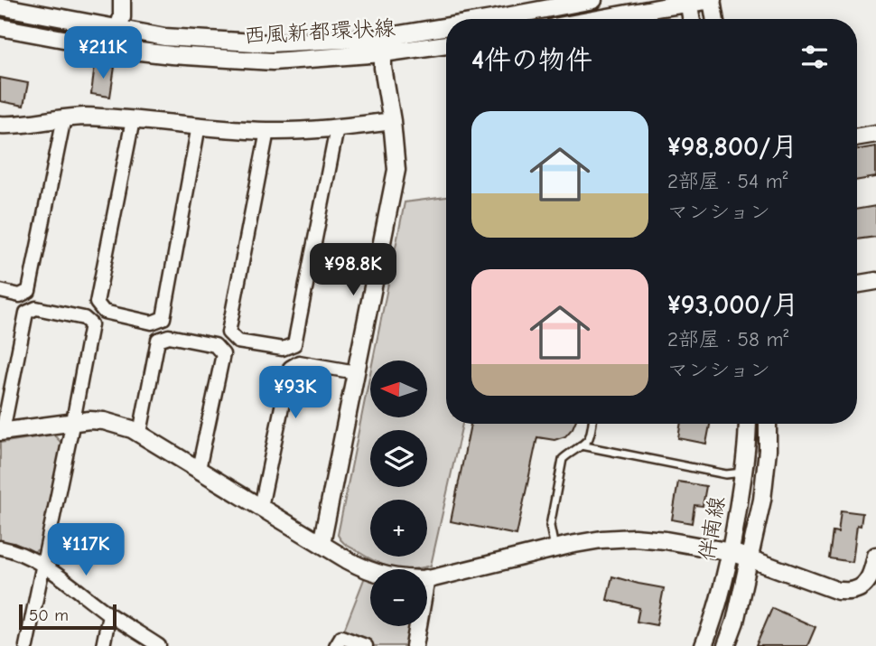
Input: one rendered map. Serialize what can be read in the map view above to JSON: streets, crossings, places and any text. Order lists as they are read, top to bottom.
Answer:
{
  "streets": {
    "street": ["西風新都環状線", "伴南線"]
  },
  "scale_bar": "50 m",
  "north": "left",
  "page": {
    "heading": "4件の物件",
    "price": [
      "¥211K",
      "¥98.8K",
      "¥93K",
      "¥117K"
    ],
    "list": [
      {
        "name": "¥98,800/月",
        "note": "2部屋 · 54 m² · マンション"
      },
      {
        "name": "¥93,000/月",
        "note": "2部屋 · 58 m² · マンション"
      }
    ],
    "map_buttons": ["+", "−"],
    "scale": "50 m"
  }
}
